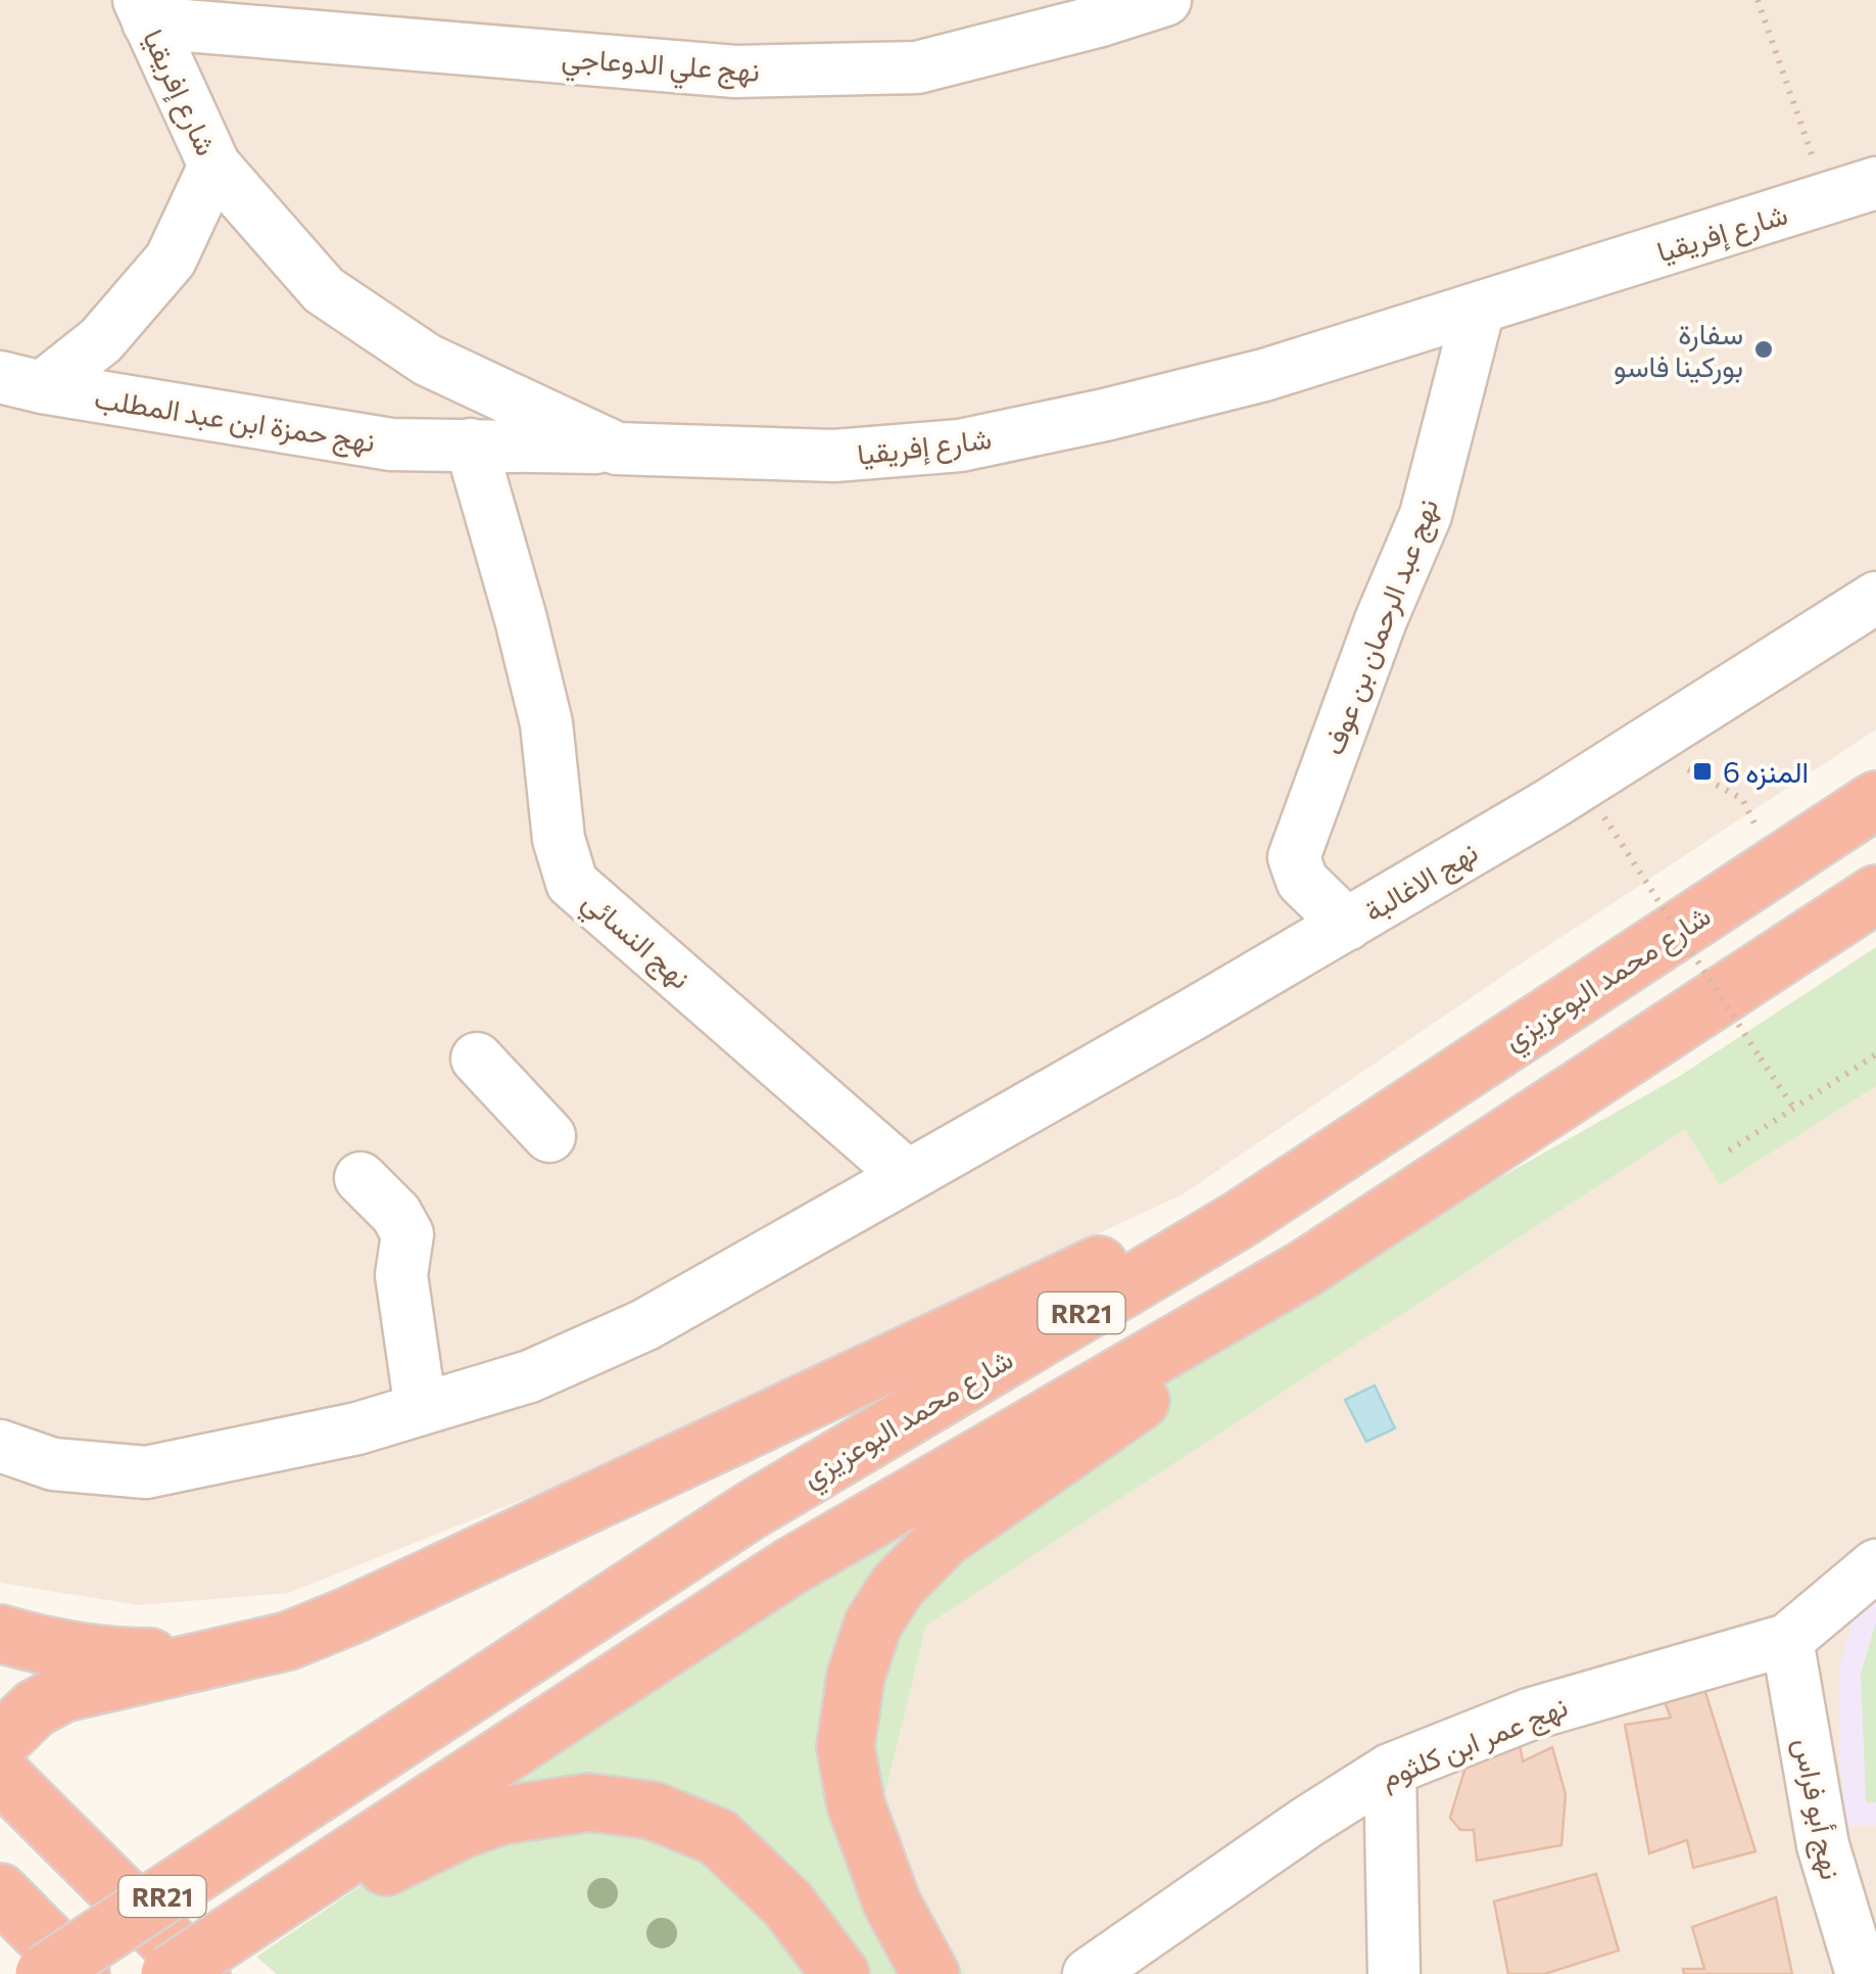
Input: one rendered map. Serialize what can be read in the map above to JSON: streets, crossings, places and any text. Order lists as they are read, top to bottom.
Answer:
{
  "streets": {
    "highway": ["شارع محمد البوعزيزي", "RR21"],
    "street": [
      "نهج علي الدوعاجي",
      "شارع إفريقيا",
      "نهج حمزة ابن عبد المطلب",
      "نهج عبد الرحمان بن عوف",
      "نهج الاغالبة",
      "نهج النسائي",
      "نهج عمر ابن كلثوم",
      "نهج أبو فراس"
    ]
  },
  "crossings": [
    ["نهج علي الدوعاجي", "شارع إفريقيا"],
    ["شارع إفريقيا", "نهج حمزة ابن عبد المطلب"],
    ["شارع إفريقيا", "نهج عبد الرحمان بن عوف"],
    ["نهج حمزة ابن عبد المطلب", "نهج النسائي"],
    ["نهج عبد الرحمان بن عوف", "نهج الاغالبة"],
    ["نهج الاغالبة", "نهج النسائي"],
    ["نهج عمر ابن كلثوم", "نهج أبو فراس"]
  ],
  "places": {
    "other": ["سفارة بوركينا فاسو"],
    "transit": ["المنزه 6"]
  }
}
